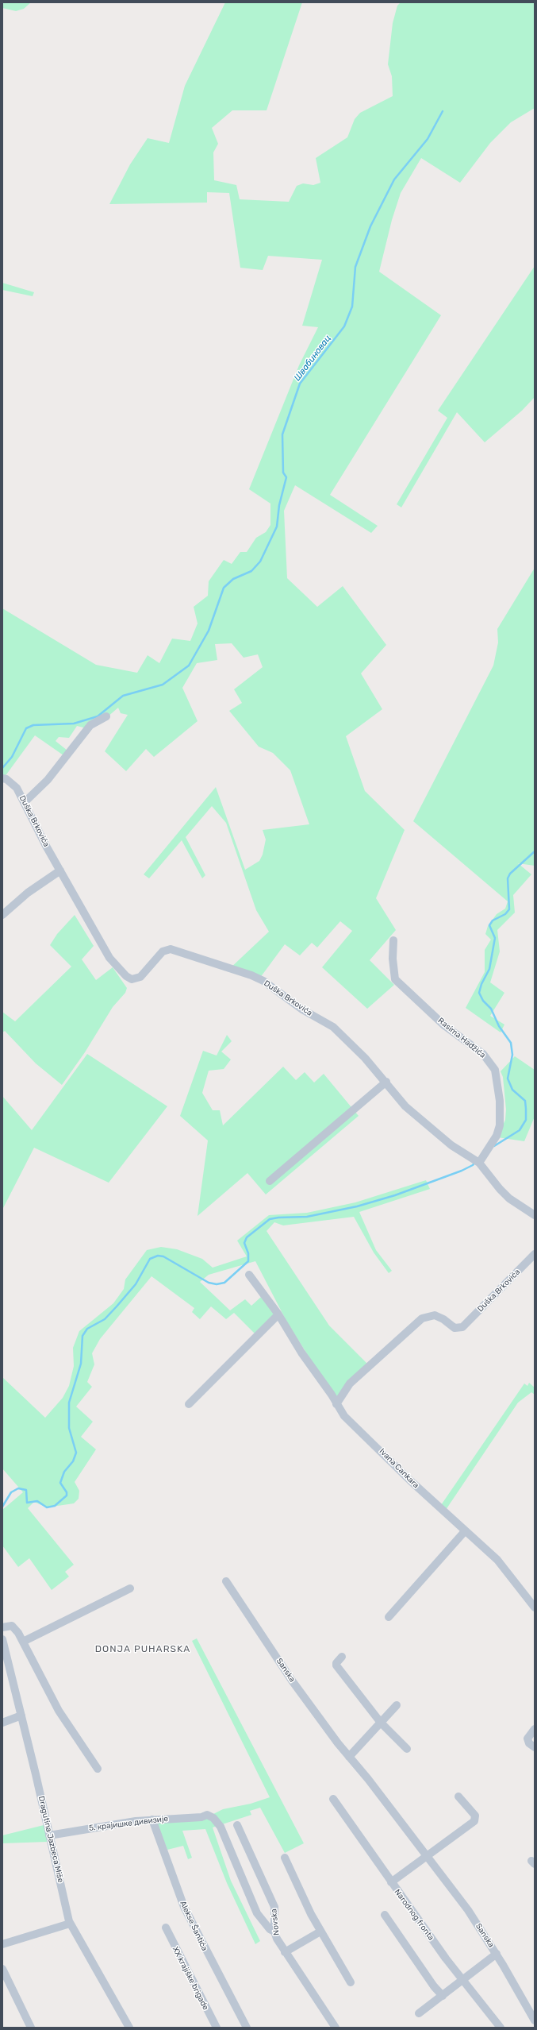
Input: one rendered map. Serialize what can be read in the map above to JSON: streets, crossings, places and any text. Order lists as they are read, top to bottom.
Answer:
{
  "streets": {
    "street": [
      "Duška Brkovića",
      "Rasima Hađžića",
      "Ivana Cankara",
      "Sanska",
      "5. крајишке дивизије",
      "Dragutina Jazbeca Miše",
      "Narodnog fronta",
      "Novska",
      "Alekse Šantića",
      "XX krajiške brigade"
    ]
  },
  "crossings": [
    ["Duška Brkovića", "Rasima Hađžića"],
    ["Duška Brkovića", "Ivana Cankara"],
    ["5. крајишке дивизије", "Dragutina Jazbeca Miše"],
    ["5. крајишке дивизије", "Novska"],
    ["5. крајишке дивизије", "Alekse Šantića"]
  ],
  "districts": ["DONJA PUHARSKA"],
  "water": ["Швабиновац"]
}
